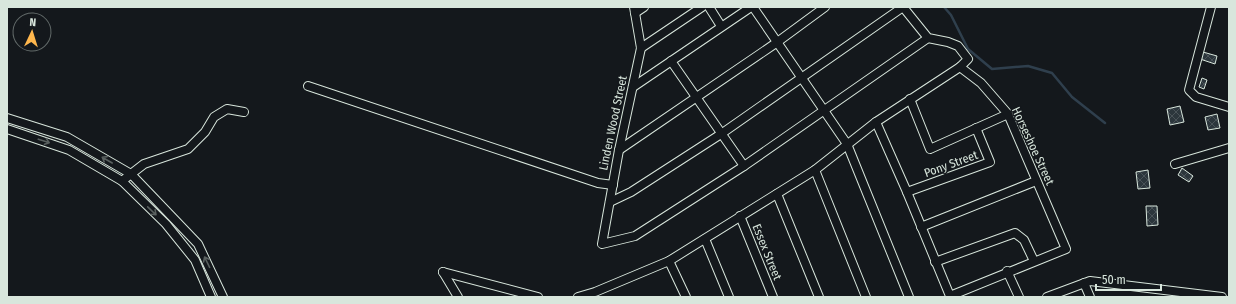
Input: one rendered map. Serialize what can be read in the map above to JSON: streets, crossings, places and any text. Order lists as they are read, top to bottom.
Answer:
{
  "streets": {
    "street": [
      "Linden Wood Street",
      "Horseshoe Street",
      "Pony Street",
      "Essex Street"
    ]
  },
  "scale_bar": "50 m",
  "north": "top"
}
